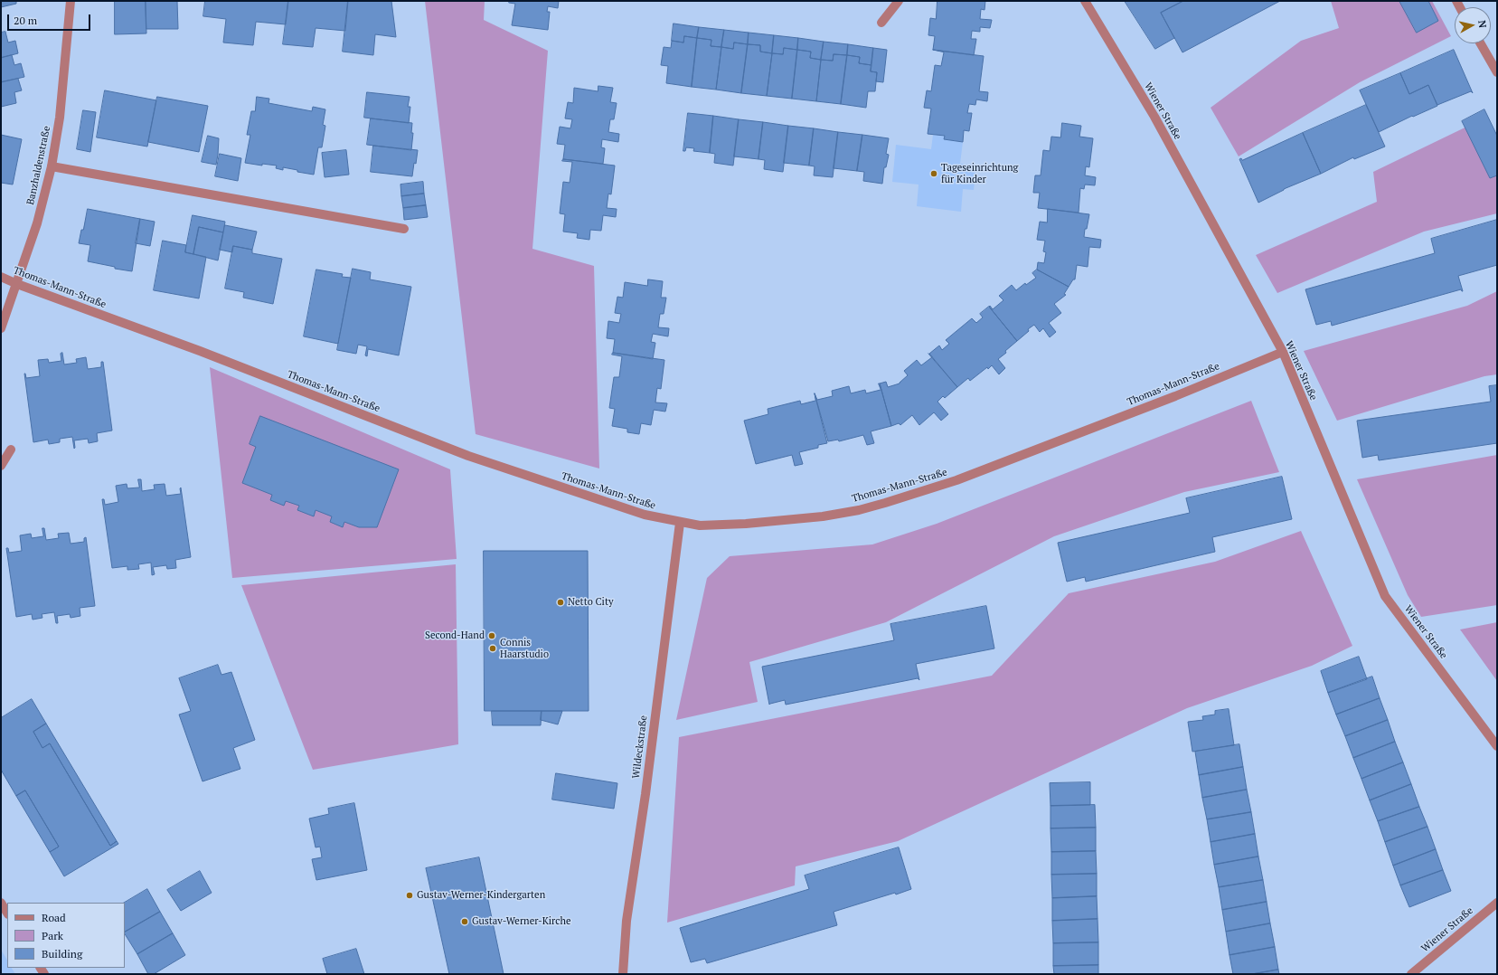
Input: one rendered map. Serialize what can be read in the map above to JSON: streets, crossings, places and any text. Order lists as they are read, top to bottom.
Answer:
{
  "streets": {
    "street": [
      "Wiener Straße",
      "Banzhaldenstraße",
      "Thomas-Mann-Straße",
      "Wildeckstraße"
    ]
  },
  "crossings": [
    ["Wiener Straße", "Thomas-Mann-Straße"],
    ["Banzhaldenstraße", "Thomas-Mann-Straße"],
    ["Thomas-Mann-Straße", "Wildeckstraße"]
  ],
  "places": [
    "Tageseinrichtung für Kinder",
    "Netto City",
    "Second-Hand",
    "Connis Haarstudio",
    "Gustav-Werner-Kindergarten",
    "Gustav-Werner-Kirche"
  ],
  "legend": ["Road", "Park", "Building"],
  "scale_bar": "20 m",
  "north": "right"
}
